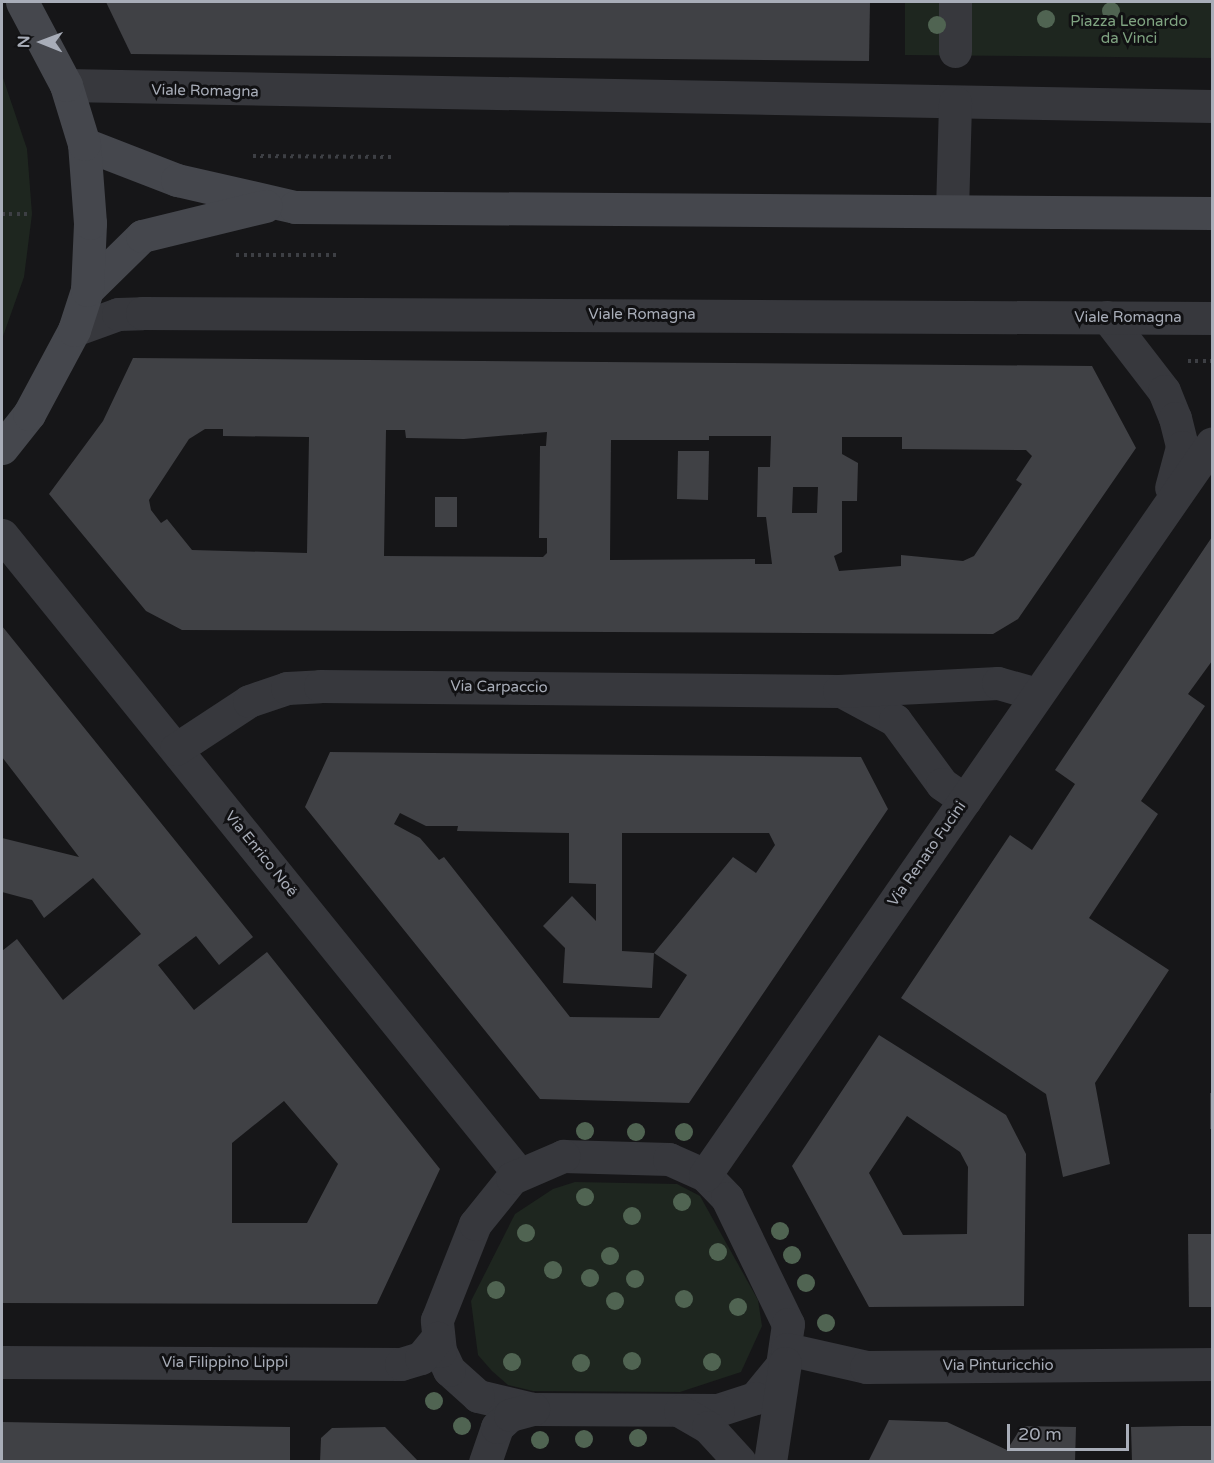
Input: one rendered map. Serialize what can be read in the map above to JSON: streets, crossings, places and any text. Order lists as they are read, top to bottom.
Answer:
{
  "streets": {
    "street": [
      "Viale Romagna",
      "Via Carpaccio",
      "Via Enrico Noë",
      "Via Renato Fucini",
      "Via Filippino Lippi",
      "Via Pinturicchio"
    ]
  },
  "crossings": [
    ["Viale Romagna", "Via Renato Fucini"],
    ["Via Carpaccio", "Via Enrico Noë"],
    ["Via Carpaccio", "Via Renato Fucini"]
  ],
  "parks": ["Piazza Leonardo da Vinci"],
  "scale_bar": "20 m",
  "north": "left"
}
